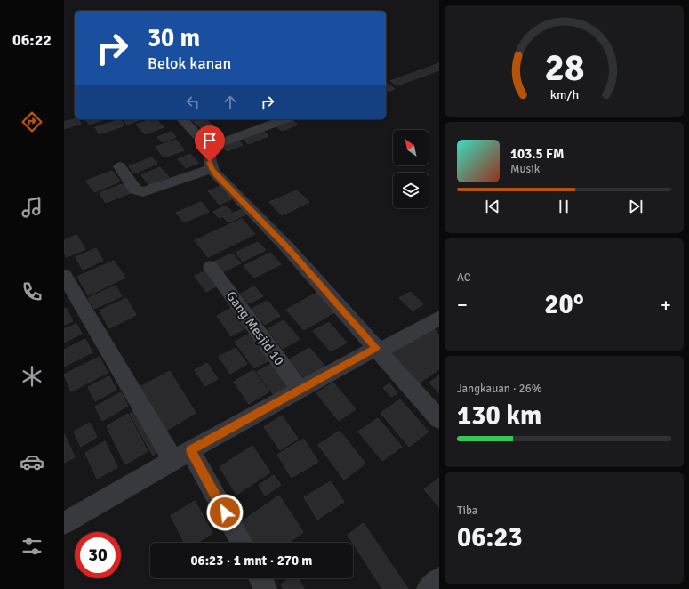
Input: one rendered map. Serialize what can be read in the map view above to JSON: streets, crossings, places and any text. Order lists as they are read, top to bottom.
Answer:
{
  "streets": {
    "street": ["Gang Mesjid 10"]
  },
  "north": "top left",
  "page": {
    "tabs": "06:22",
    "turn": ["30 m", "Belok kanan"],
    "song": ["103.5 FM", "Musik"],
    "tile": [
      "AC",
      ["Jangkauan · 26%", "130 km"],
      ["Tiba", "06:23"]
    ],
    "heat": ["−", "20°", "+"],
    "limit": "30",
    "trip": "06:23 · 1 mnt · 270 m",
    "gauge": ["28", "km/h"]
  }
}
